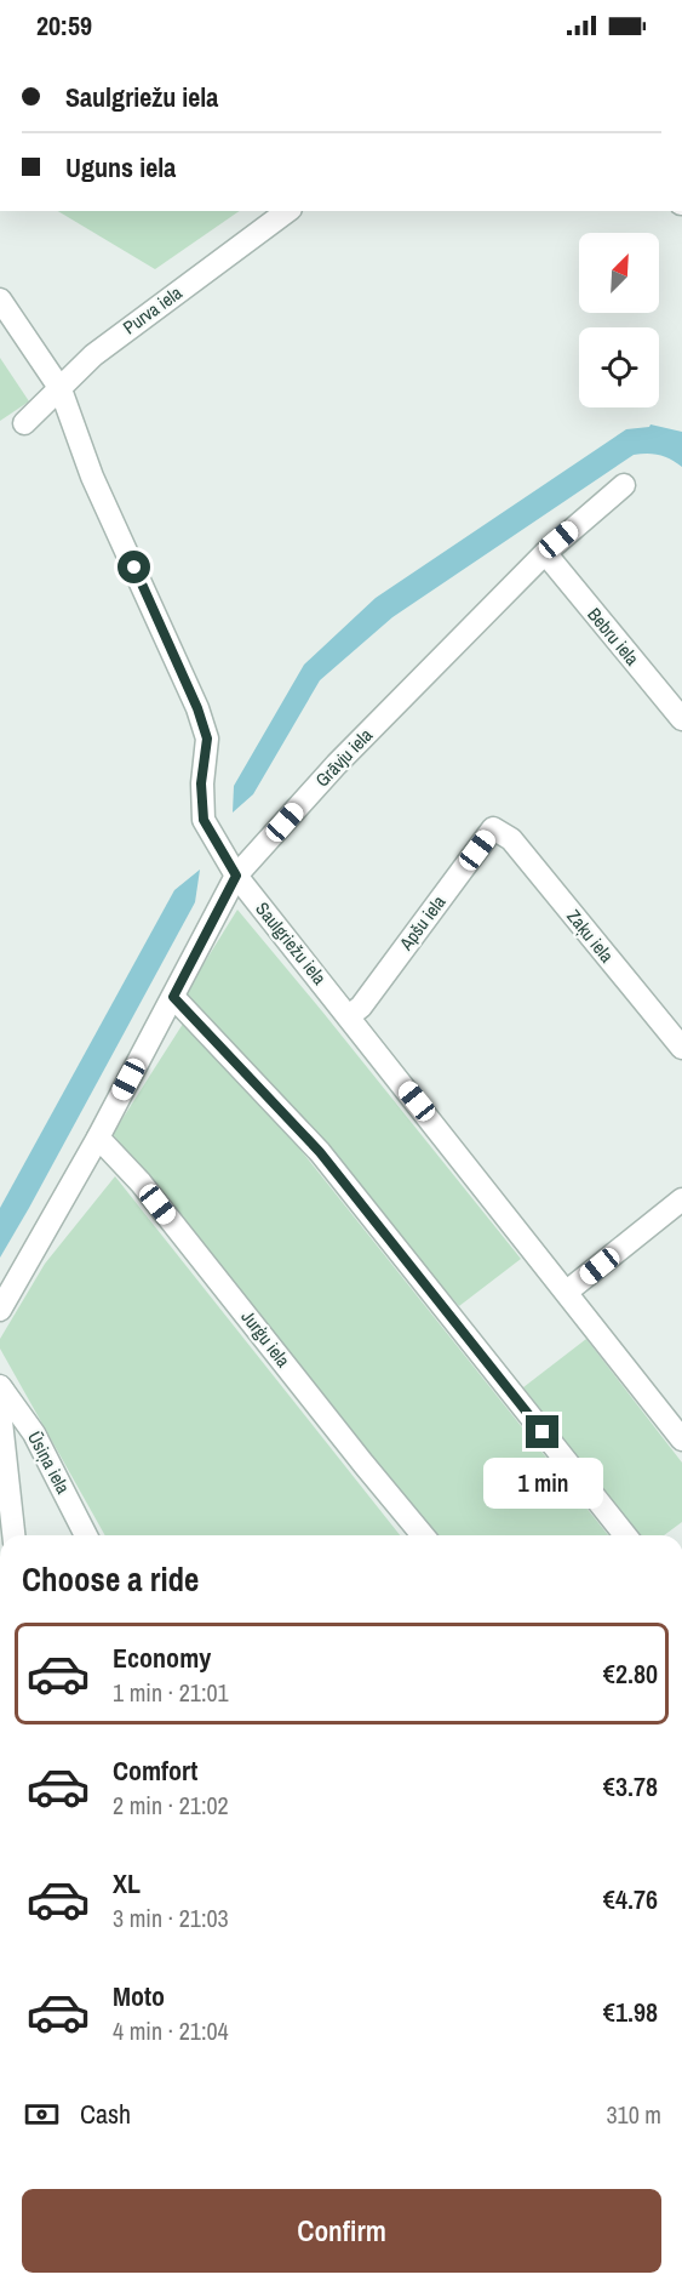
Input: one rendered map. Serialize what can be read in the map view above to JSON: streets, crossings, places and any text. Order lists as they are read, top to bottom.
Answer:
{
  "streets": {
    "street": [
      "Purva iela",
      "Bebru iela",
      "Grāvju iela",
      "Apšu iela",
      "Zaķu iela",
      "Saulgriežu iela",
      "Jurģu iela",
      "Ūsiņa iela"
    ]
  },
  "crossings": [
    ["Purva iela", "Saulgriežu iela"],
    ["Bebru iela", "Grāvju iela"],
    ["Grāvju iela", "Saulgriežu iela"],
    ["Grāvju iela", "Jurģu iela"],
    ["Apšu iela", "Zaķu iela"],
    ["Apšu iela", "Saulgriežu iela"]
  ],
  "north": "top right",
  "page": {
    "status": "20:59",
    "banner": ["Saulgriežu iela", "Uguns iela"],
    "bubble": "1 min",
    "heading": "Choose a ride",
    "list": [
      {
        "name": "Economy",
        "note": "1 min · 21:01",
        "value": "€2.80"
      },
      {
        "name": "Comfort",
        "note": "2 min · 21:02",
        "value": "€3.78"
      },
      {
        "name": "XL",
        "note": "3 min · 21:03",
        "value": "€4.76"
      },
      {
        "name": "Moto",
        "note": "4 min · 21:04",
        "value": "€1.98"
      }
    ],
    "pay": ["Cash", "310 m"],
    "buttons": "Confirm"
  }
}
